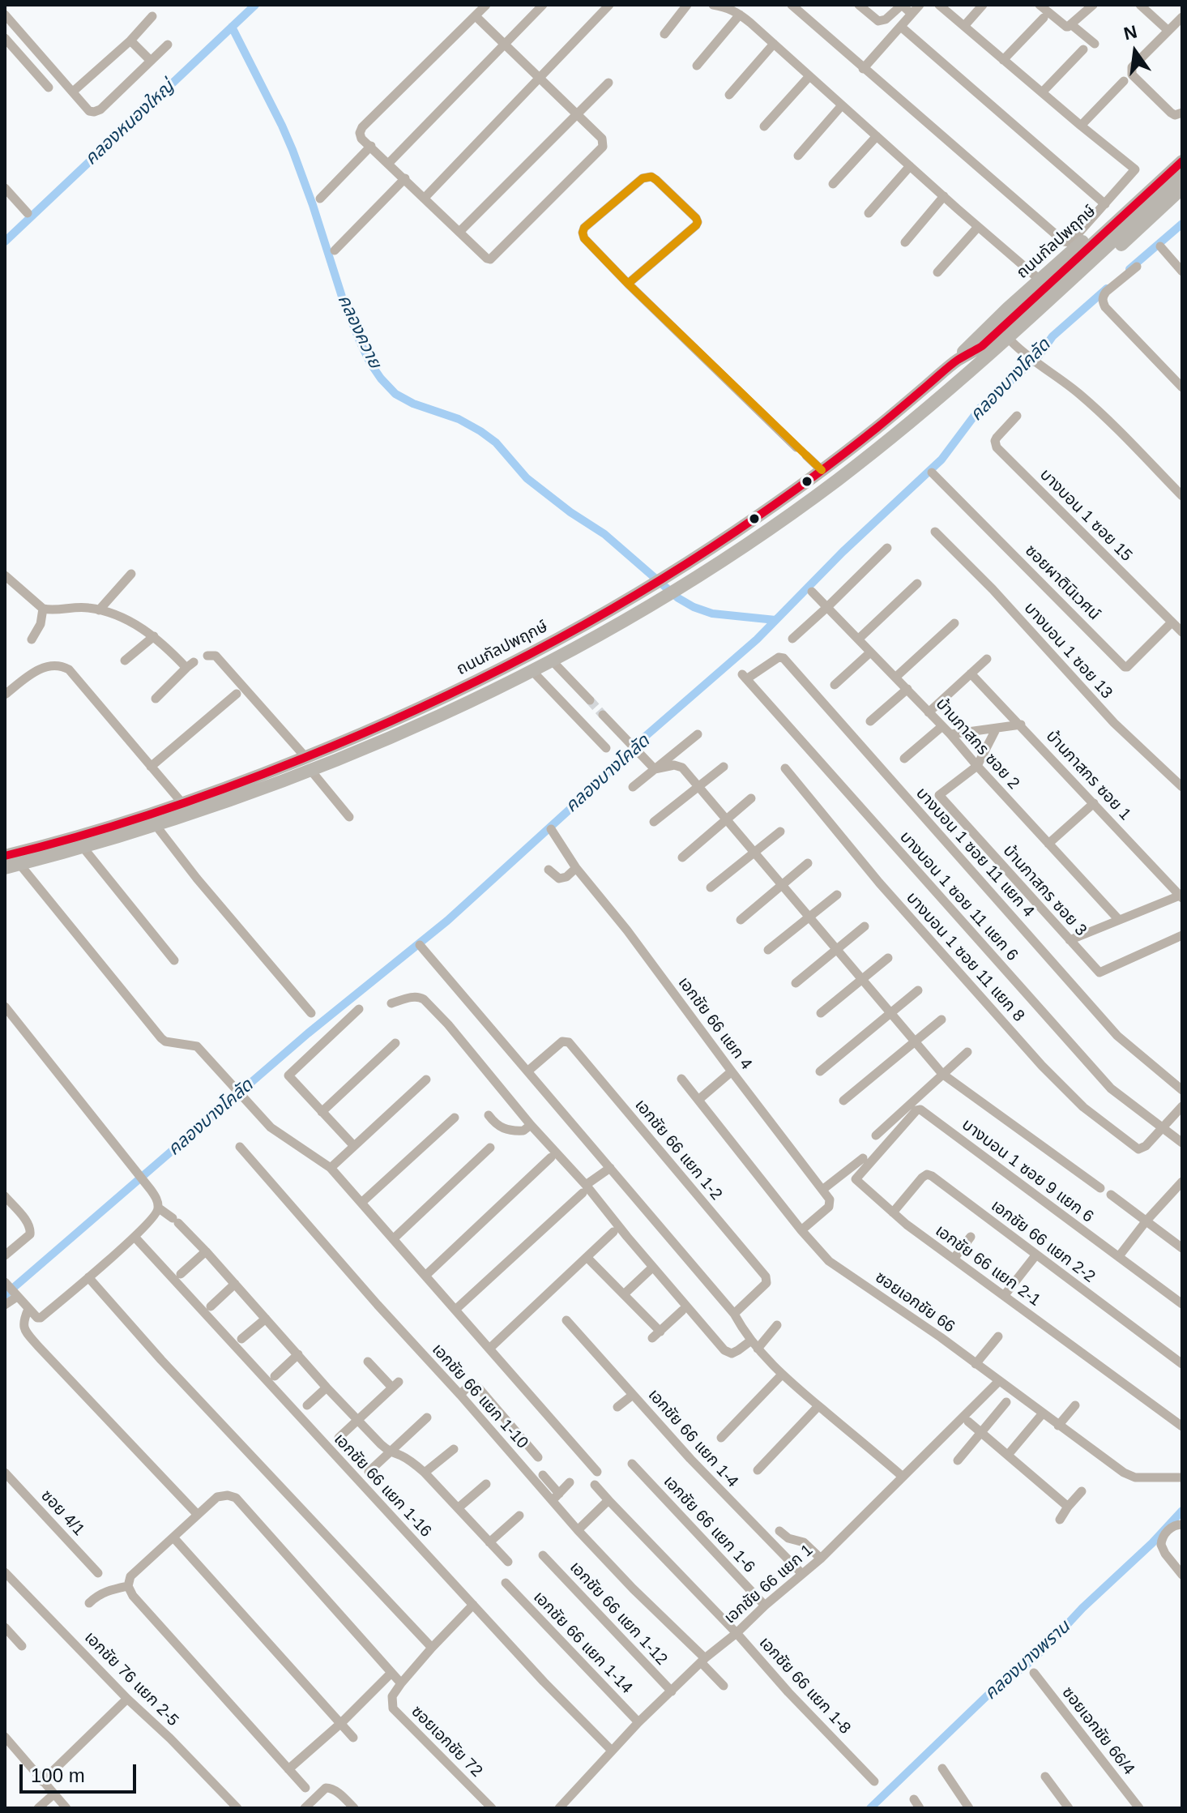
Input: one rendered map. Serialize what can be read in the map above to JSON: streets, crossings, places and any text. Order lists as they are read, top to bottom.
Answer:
{
  "streets": {
    "main road": ["ถนนกัลปพฤกษ์"],
    "street": [
      "บางบอน 1 ซอย 15",
      "ซอยผาตินิเวศน์",
      "บางบอน 1 ซอย 13",
      "บ้านภาสกร ซอย 2",
      "บ้านภาสกร ซอย 1",
      "บางบอน 1 ซอย 11 แยก 4",
      "บ้านภาสกร ซอย 3",
      "บางบอน 1 ซอย 11 แยก 6",
      "บางบอน 1 ซอย 11 แยก 8",
      "เอกชัย 66 แยก 4",
      "เอกชัย 66 แยก 1-2",
      "บางบอน 1 ซอย 9 แยก 6",
      "เอกชัย 66 แยก 2-2",
      "เอกชัย 66 แยก 2-1",
      "ซอยเอกชัย 66",
      "เอกชัย 66 แยก 1-10",
      "เอกชัย 66 แยก 1-4",
      "เอกชัย 66 แยก 1-16",
      "ซอย 4/1",
      "เอกชัย 66 แยก 1-6",
      "เอกชัย 66 แยก 1",
      "เอกชัย 66 แยก 1-12",
      "เอกชัย 66 แยก 1-14",
      "เอกชัย 76 แยก 2-5",
      "เอกชัย 66 แยก 1-8",
      "ซอยเอกชัย 66/4",
      "ซอยเอกชัย 72"
    ]
  },
  "crossings": [
    ["บางบอน 1 ซอย 15", "ซอยผาตินิเวศน์"],
    ["บ้านภาสกร ซอย 2", "บ้านภาสกร ซอย 3"],
    ["บางบอน 1 ซอย 11 แยก 4", "บางบอน 1 ซอย 11 แยก 6"],
    ["บางบอน 1 ซอย 11 แยก 6", "บางบอน 1 ซอย 11 แยก 8"],
    ["บางบอน 1 ซอย 9 แยก 6", "เอกชัย 66 แยก 2-1"],
    ["เอกชัย 66 แยก 2-2", "เอกชัย 66 แยก 2-1"],
    ["ซอยเอกชัย 66", "เอกชัย 66 แยก 1"],
    ["เอกชัย 66 แยก 1-10", "เอกชัย 66 แยก 1"],
    ["เอกชัย 66 แยก 1-4", "เอกชัย 66 แยก 1"],
    ["เอกชัย 66 แยก 1-16", "เอกชัย 66 แยก 1"],
    ["เอกชัย 66 แยก 1-6", "เอกชัย 66 แยก 1"],
    ["เอกชัย 66 แยก 1", "เอกชัย 66 แยก 1-12"],
    ["เอกชัย 66 แยก 1", "เอกชัย 66 แยก 1-14"],
    ["เอกชัย 66 แยก 1", "เอกชัย 66 แยก 1-8"]
  ],
  "water": [
    "คลองหนองใหญ่",
    "คลองควาย",
    "คลองบางโคลัด",
    "คลองบางพราน"
  ],
  "scale_bar": "100 m",
  "north": "top"
}
